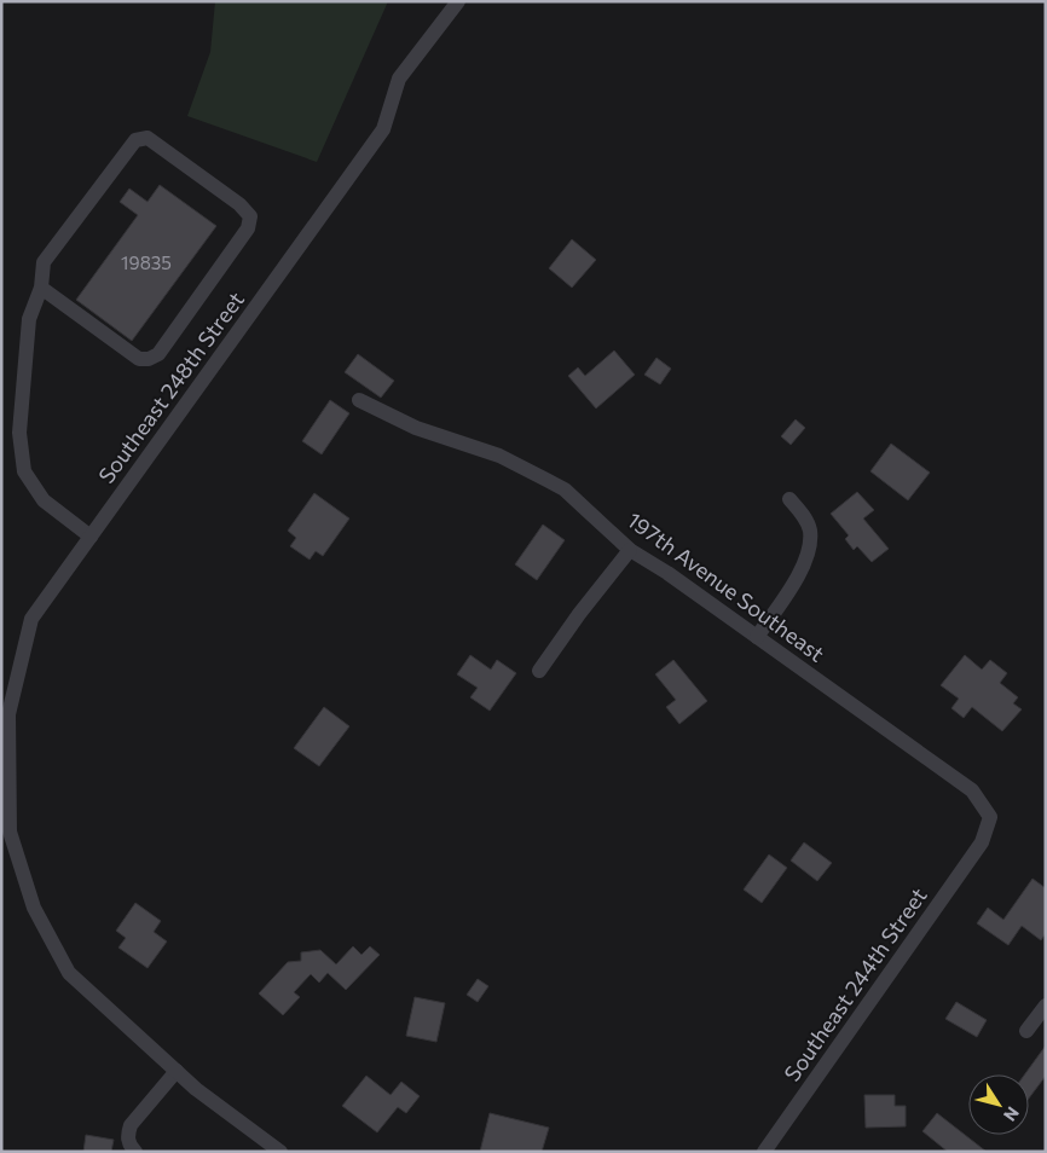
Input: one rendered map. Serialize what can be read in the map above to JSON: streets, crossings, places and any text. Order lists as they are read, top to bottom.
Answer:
{
  "streets": {
    "street": ["Southeast 248th Street", "197th Avenue Southeast", "Southeast 244th Street"]
  },
  "crossings": [
    ["197th Avenue Southeast", "Southeast 244th Street"]
  ],
  "house_numbers": ["19835"],
  "north": "bottom right"
}
